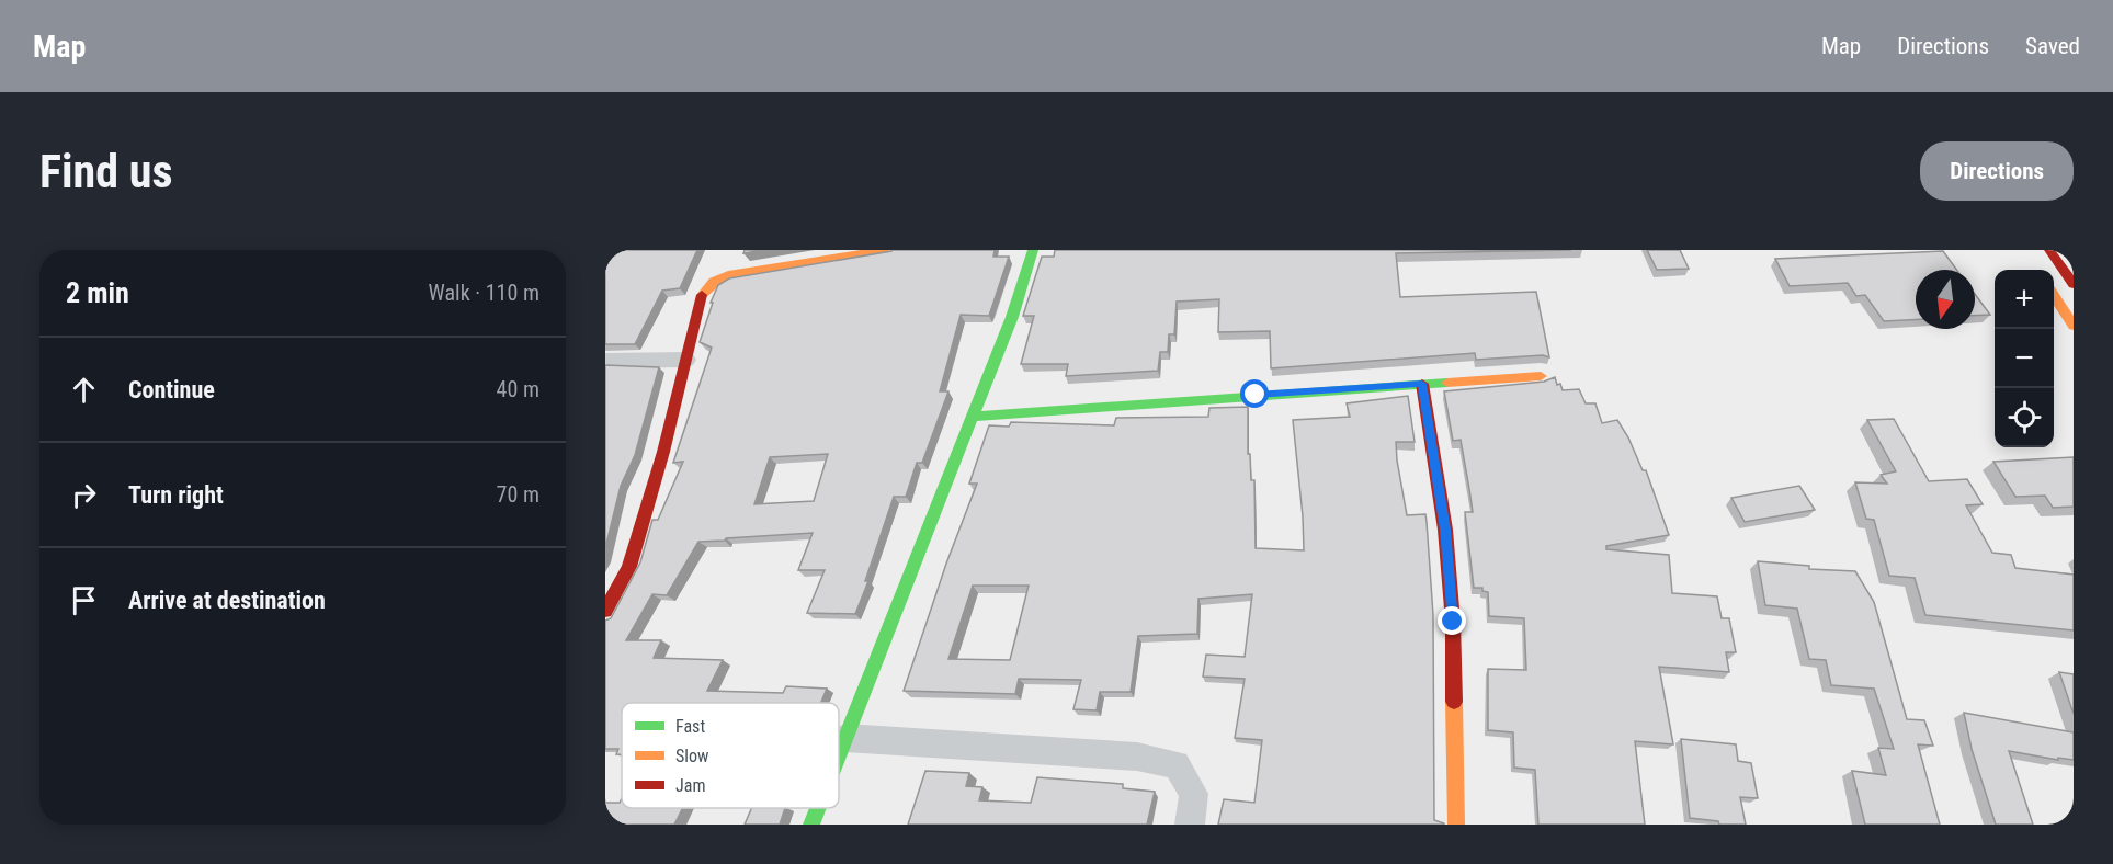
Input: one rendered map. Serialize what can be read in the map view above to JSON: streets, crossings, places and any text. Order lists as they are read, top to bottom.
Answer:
{
  "legend": ["Fast", "Slow", "Jam"],
  "north": "bottom",
  "page": {
    "header": "Map",
    "nav": ["Map", "Directions", "Saved"],
    "buttons": "Directions",
    "title": "Find us",
    "heading": ["2 min", "Walk · 110 m"],
    "map_buttons": ["+", "−"],
    "list": [
      ["Continue", "40 m"],
      ["Turn right", "70 m"],
      "Arrive at destination"
    ]
  }
}
